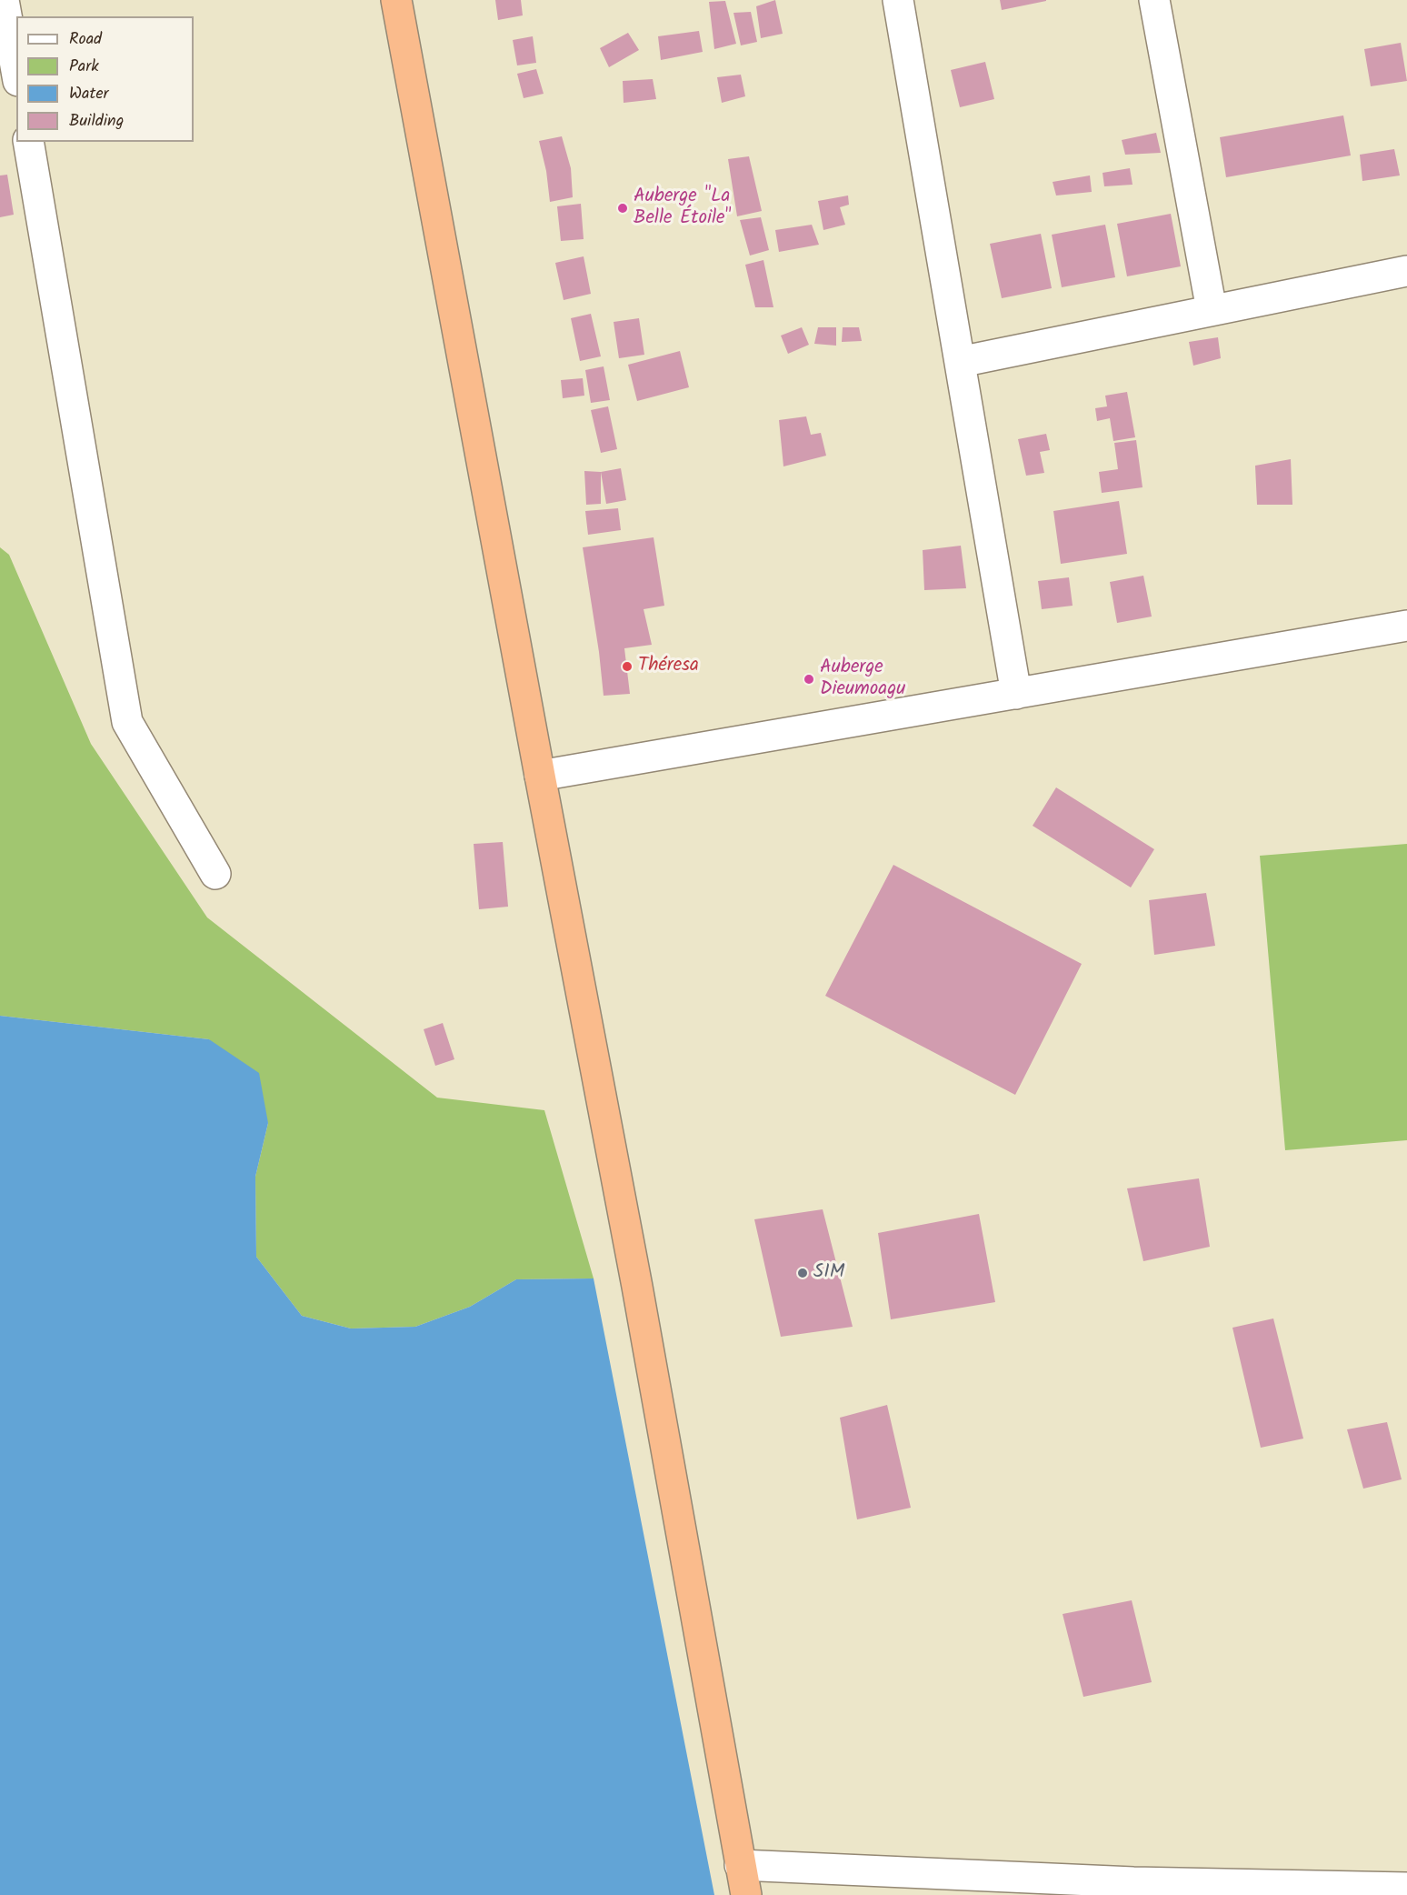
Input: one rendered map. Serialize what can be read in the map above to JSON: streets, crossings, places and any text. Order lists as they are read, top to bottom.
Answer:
{
  "places": [
    "Auberge \"La Belle Étoile\"",
    "Théresa",
    "Auberge Dieumoagu",
    "SIM"
  ],
  "legend": [
    "Road",
    "Park",
    "Water",
    "Building"
  ]
}
